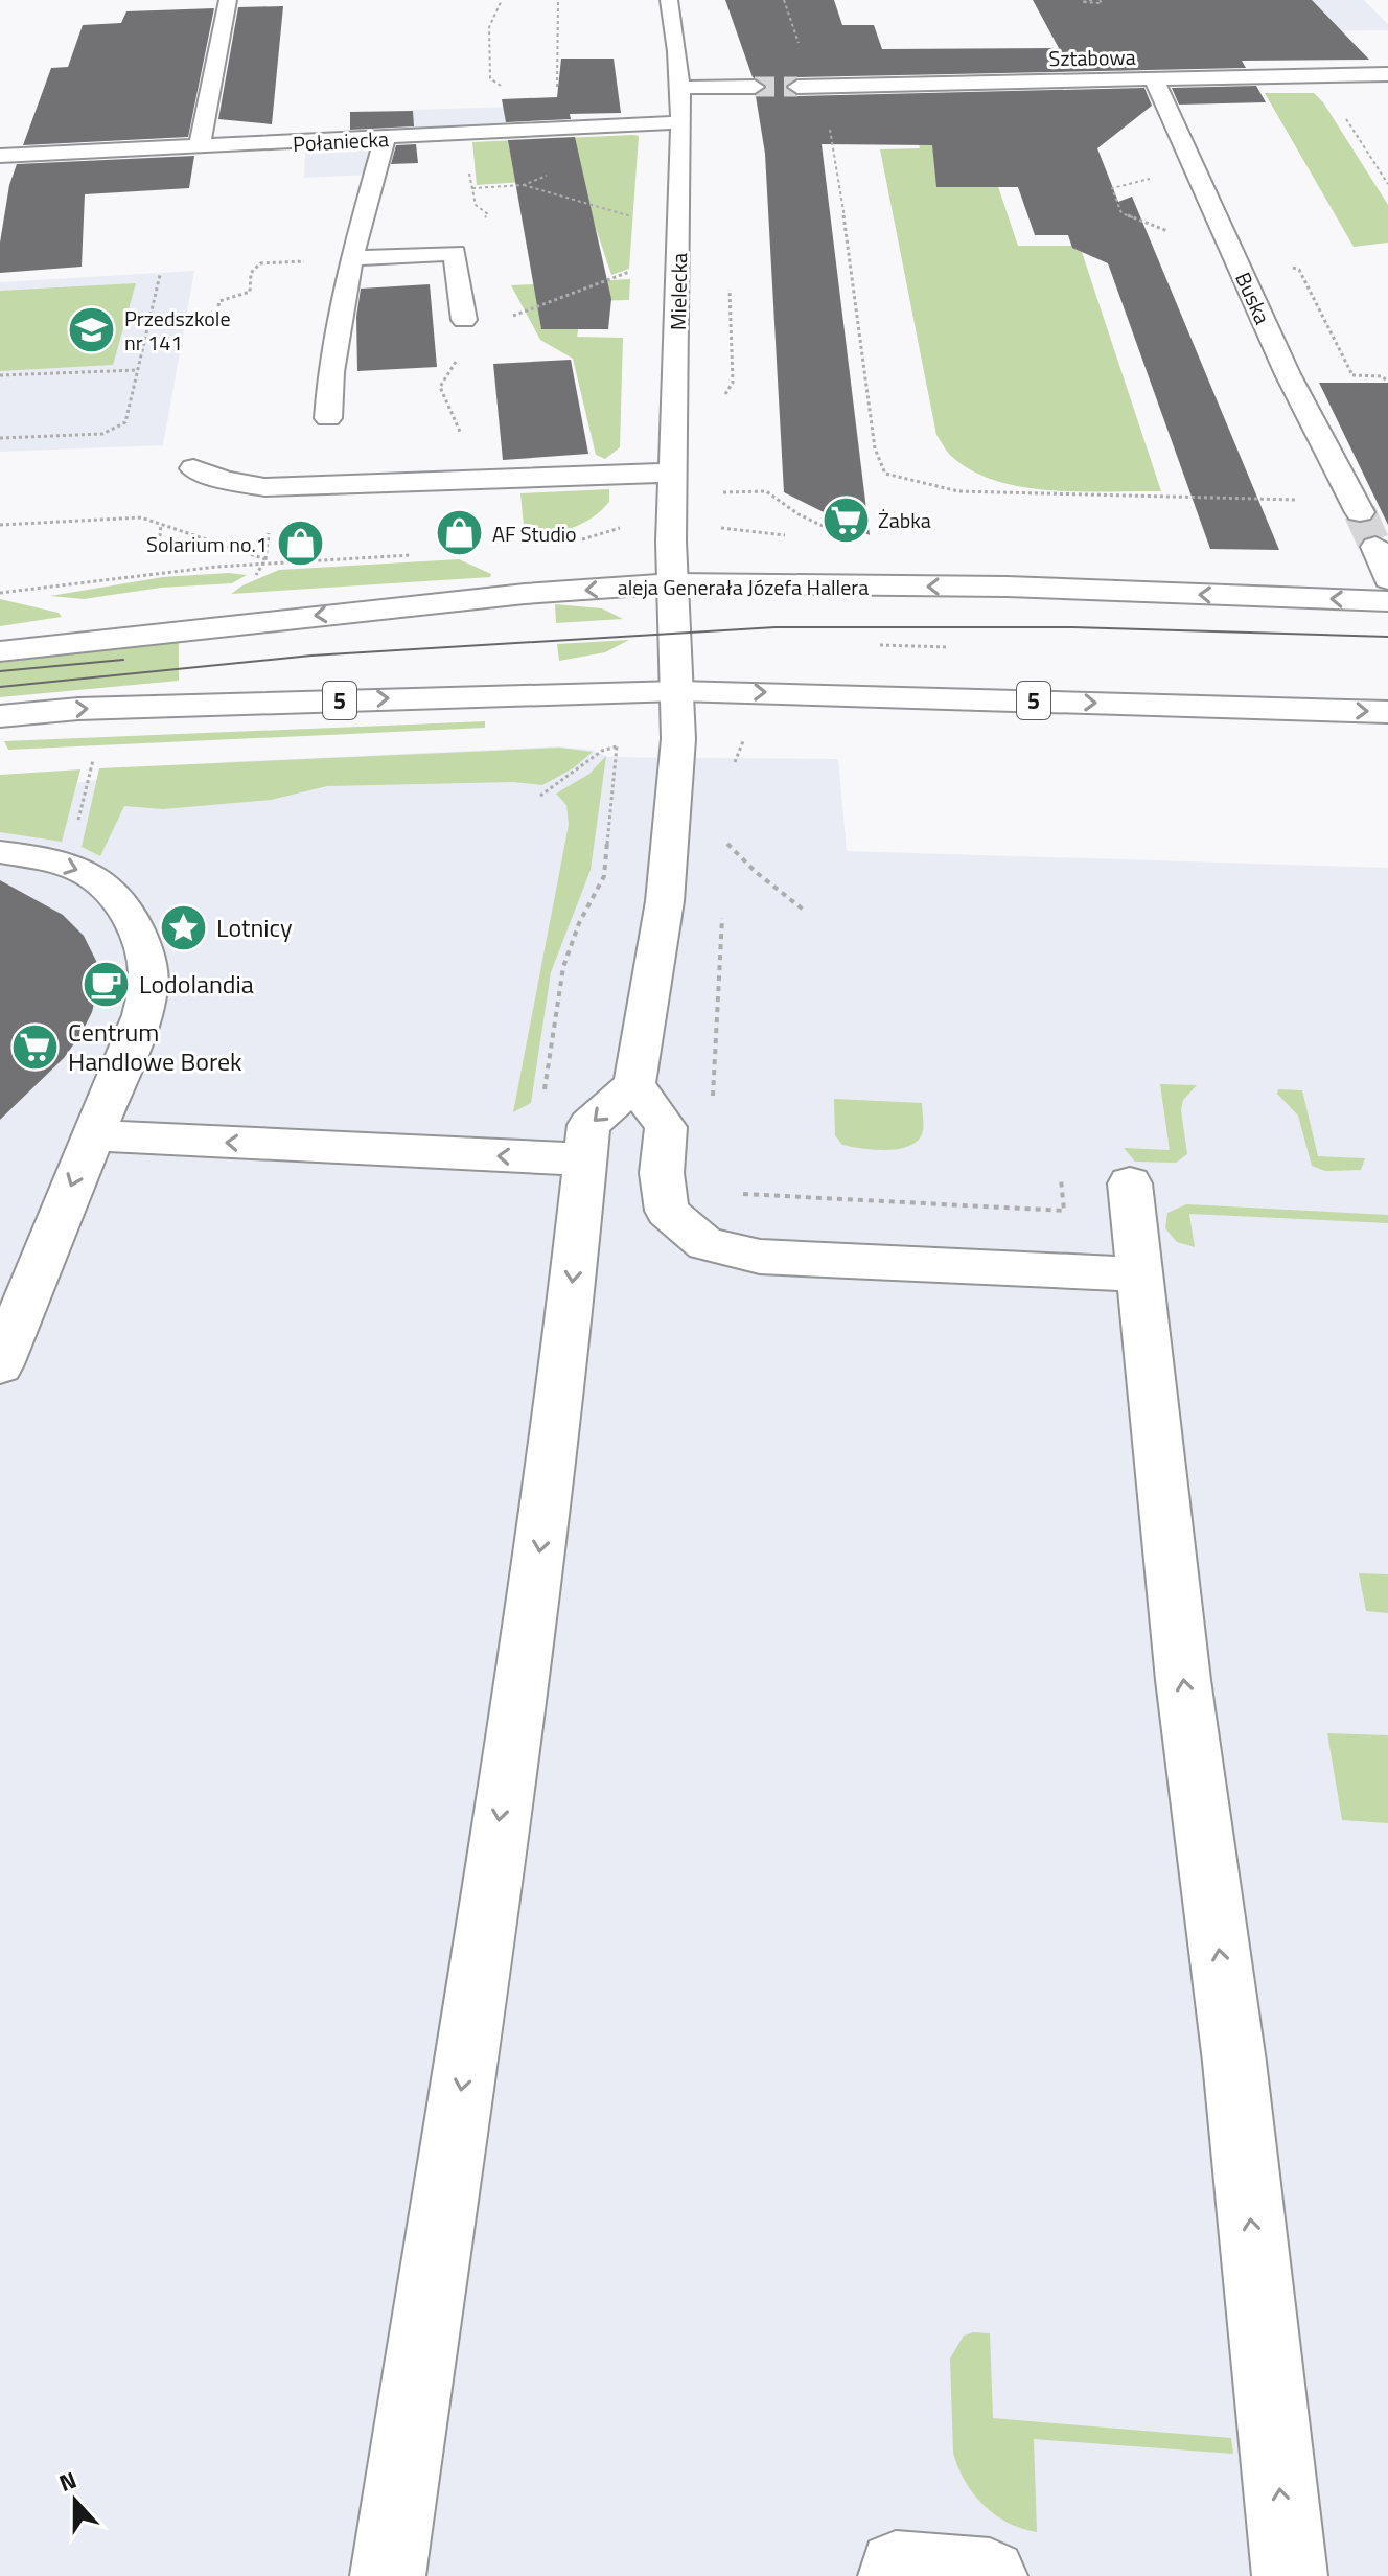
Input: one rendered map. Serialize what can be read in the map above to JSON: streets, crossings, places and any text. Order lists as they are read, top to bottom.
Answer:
{
  "streets": {
    "street": [
      "Sztabowa",
      "Połaniecka",
      "Mielecka",
      "Buska",
      "aleja Generała Józefa Hallera",
      "5"
    ]
  },
  "crossings": [
    ["Sztabowa", "Buska"],
    ["Połaniecka", "Mielecka"],
    ["Mielecka", "aleja Generała Józefa Hallera"],
    ["Mielecka", "5"]
  ],
  "places": {
    "school or university": ["Przedszkole nr 141"],
    "supermarket": ["Żabka", "Centrum Handlowe Borek"],
    "shop": ["AF Studio", "Solarium no.1"],
    "place": ["Lotnicy"],
    "cafe": ["Lodolandia"]
  },
  "north": "top"
}
